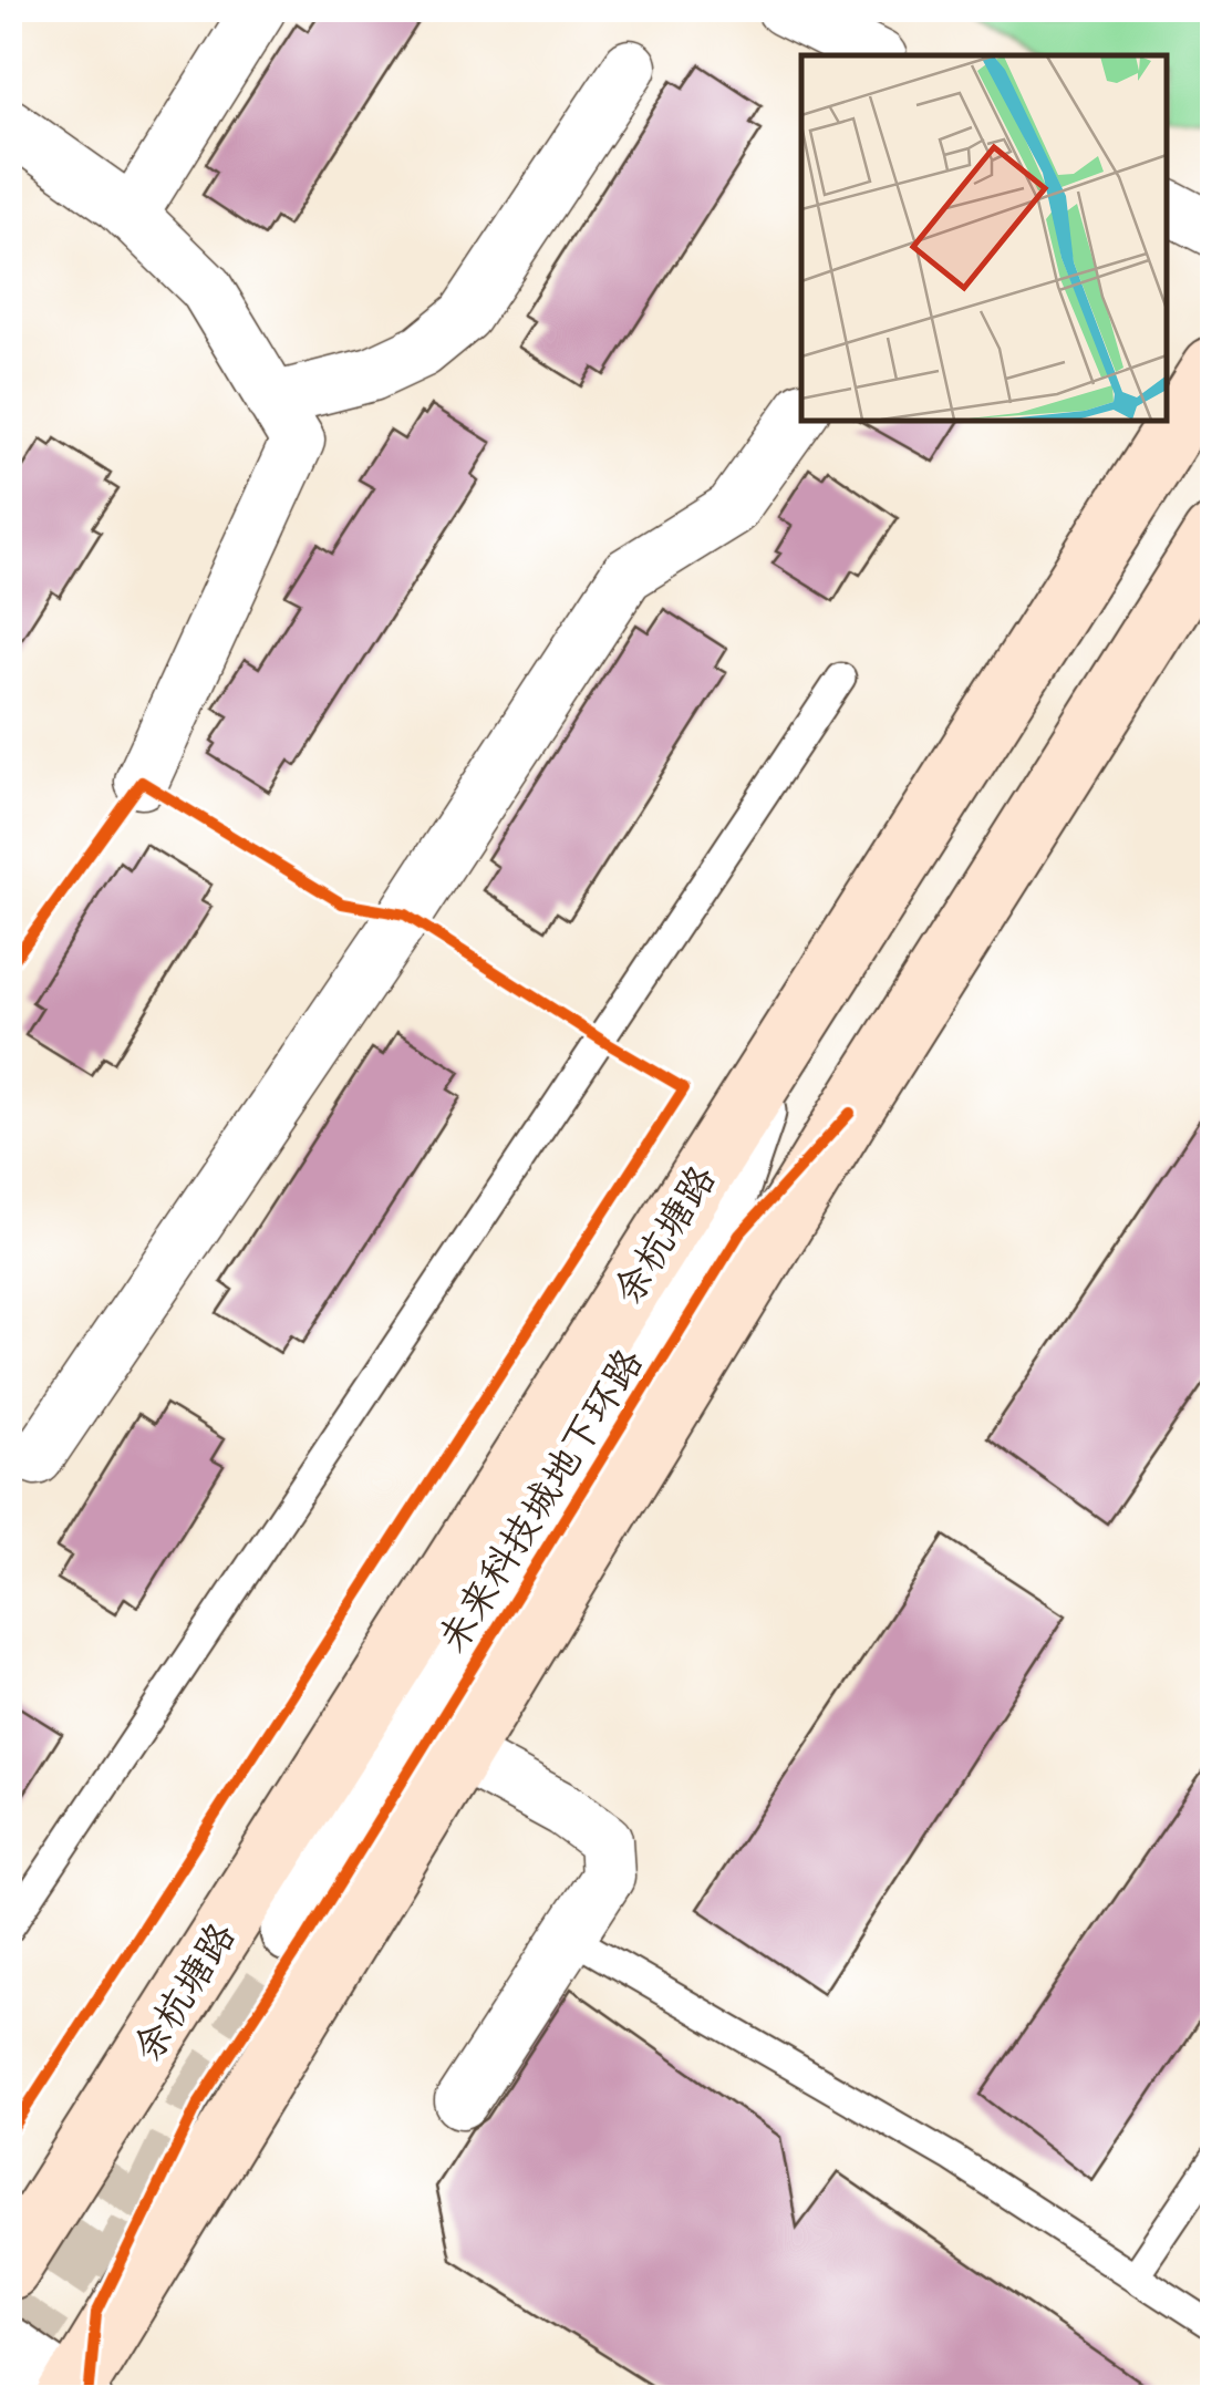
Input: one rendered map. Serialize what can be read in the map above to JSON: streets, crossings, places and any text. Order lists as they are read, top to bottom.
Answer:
{
  "streets": {
    "main road": ["余杭塘路"],
    "street": ["未来科技城地下环路"]
  },
  "crossings": [
    ["余杭塘路", "未来科技城地下环路"]
  ]
}
